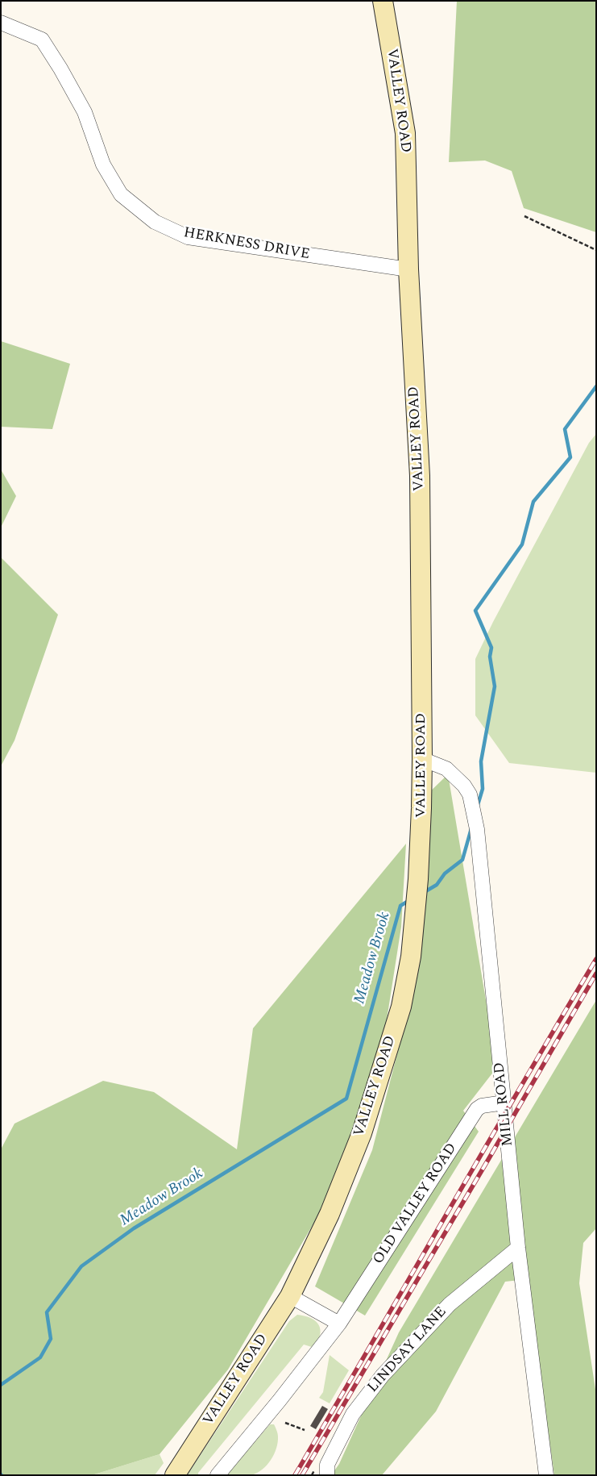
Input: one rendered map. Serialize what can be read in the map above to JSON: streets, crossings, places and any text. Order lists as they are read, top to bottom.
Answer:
{
  "streets": {
    "main road": ["VALLEY ROAD"],
    "street": [
      "HERKNESS DRIVE",
      "MILL ROAD",
      "OLD VALLEY ROAD",
      "LINDSAY LANE"
    ]
  },
  "crossings": [
    ["VALLEY ROAD", "HERKNESS DRIVE"],
    ["VALLEY ROAD", "MILL ROAD"],
    ["MILL ROAD", "OLD VALLEY ROAD"],
    ["MILL ROAD", "LINDSAY LANE"]
  ],
  "water": ["Meadow Brook"]
}
